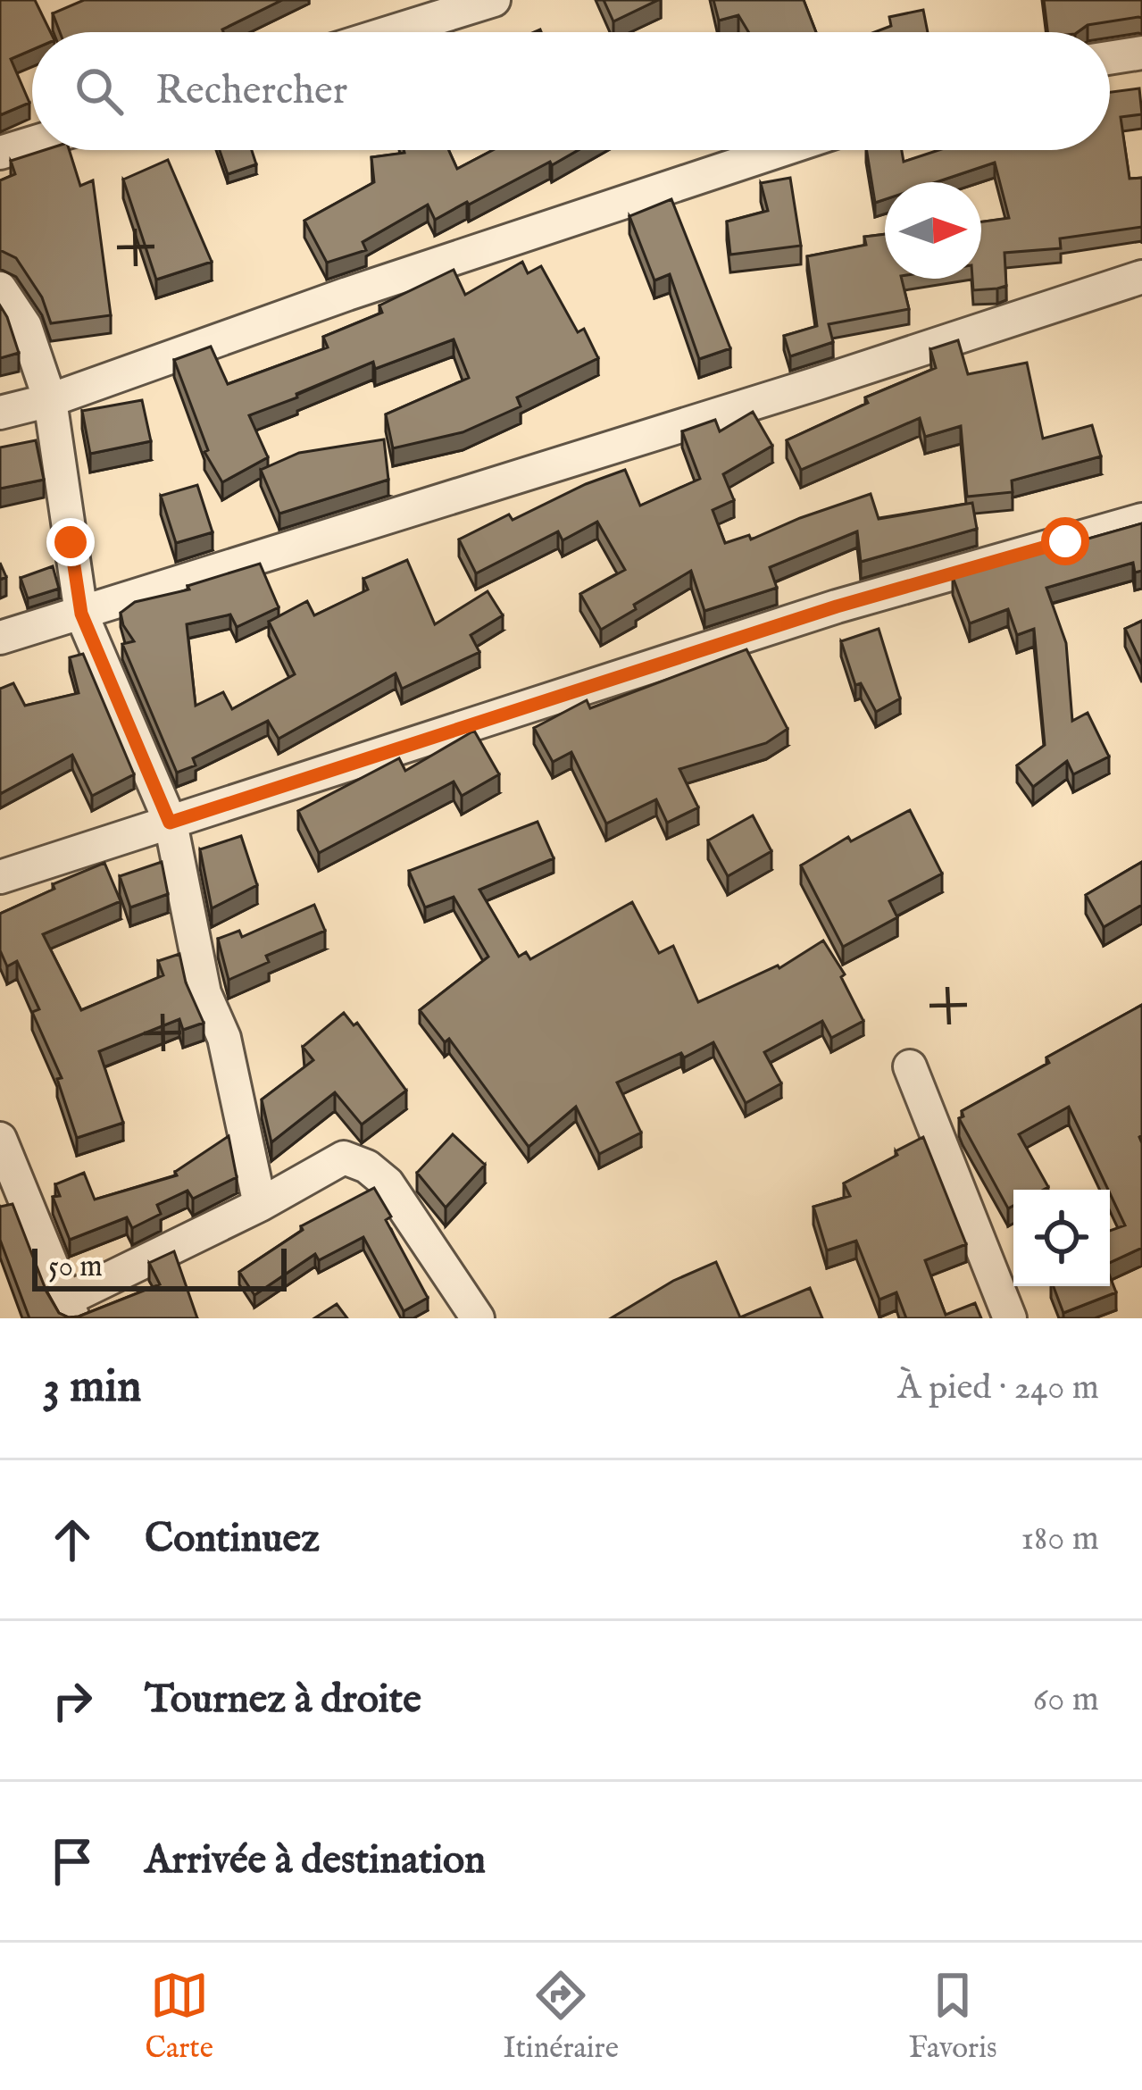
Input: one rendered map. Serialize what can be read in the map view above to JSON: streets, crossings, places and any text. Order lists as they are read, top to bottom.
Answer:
{
  "scale_bar": "50 m",
  "north": "right",
  "page": {
    "search": "Rechercher",
    "scale": "50 m",
    "heading": ["3 min", "À pied · 240 m"],
    "list": [
      ["Continuez", "180 m"],
      ["Tournez à droite", "60 m"],
      "Arrivée à destination"
    ],
    "nav": ["Carte", "Itinéraire", "Favoris"]
  }
}
